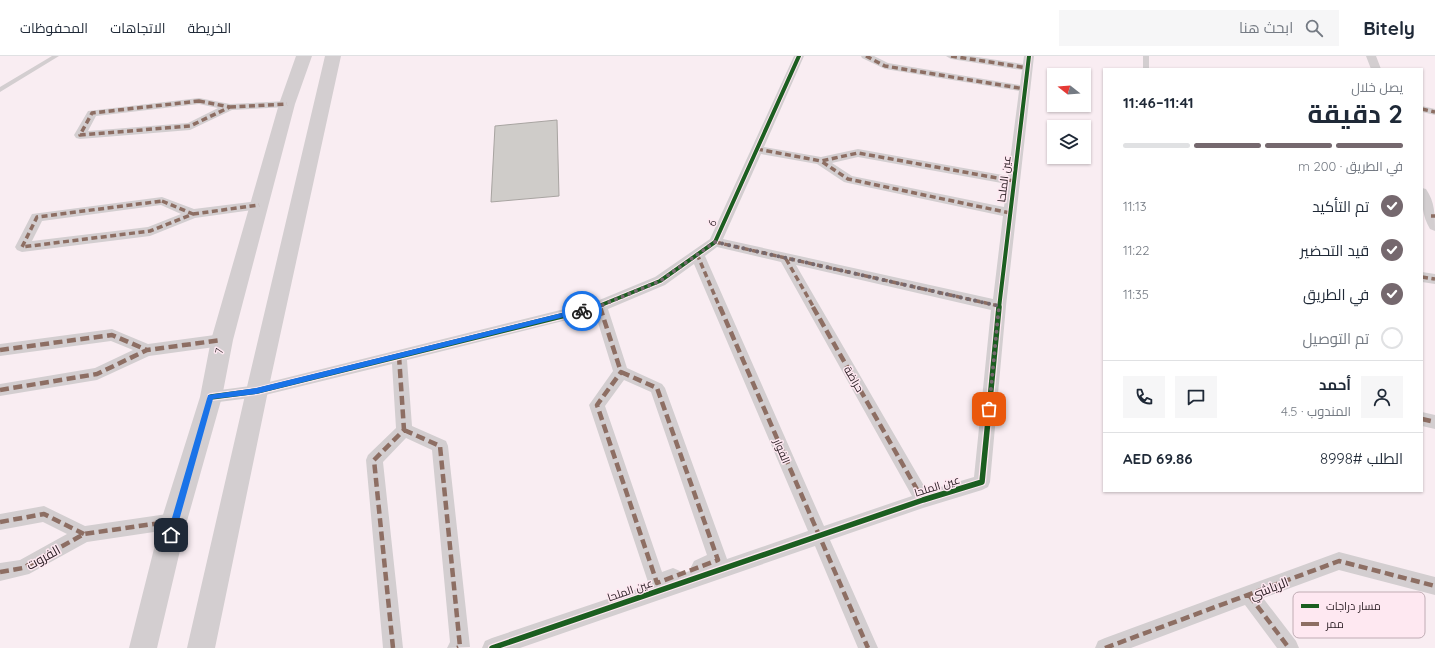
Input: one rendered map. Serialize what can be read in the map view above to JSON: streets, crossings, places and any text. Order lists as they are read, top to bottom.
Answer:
{
  "streets": {
    "street": [
      "عين الملحا",
      "6",
      "7",
      "حراضة",
      "الفوار",
      "الفروت",
      "الرياشي"
    ]
  },
  "crossings": [
    ["عين الملحا", "حراضة"],
    ["عين الملحا", "الفوار"],
    ["6", "7"],
    ["6", "الفوار"],
    ["7", "الفروت"]
  ],
  "legend": ["مسار دراجات", "ممر"],
  "north": "left",
  "page": {
    "header": "Bitely",
    "search": "ابحث هنا",
    "nav": ["الخريطة", "الاتجاهات", "المحفوظات"],
    "heading": ["2 دقيقة", "يصل خلال", "11:41–11:46"],
    "panel": [
      "أحمد",
      "المندوب · 4.5",
      "الطلب #8998",
      "AED 69.86"
    ],
    "bar": "في الطريق · 200 m",
    "list": [
      ["تم التأكيد", "11:13"],
      ["قيد التحضير", "11:22"],
      ["في الطريق", "11:35"],
      "تم التوصيل"
    ]
  }
}
